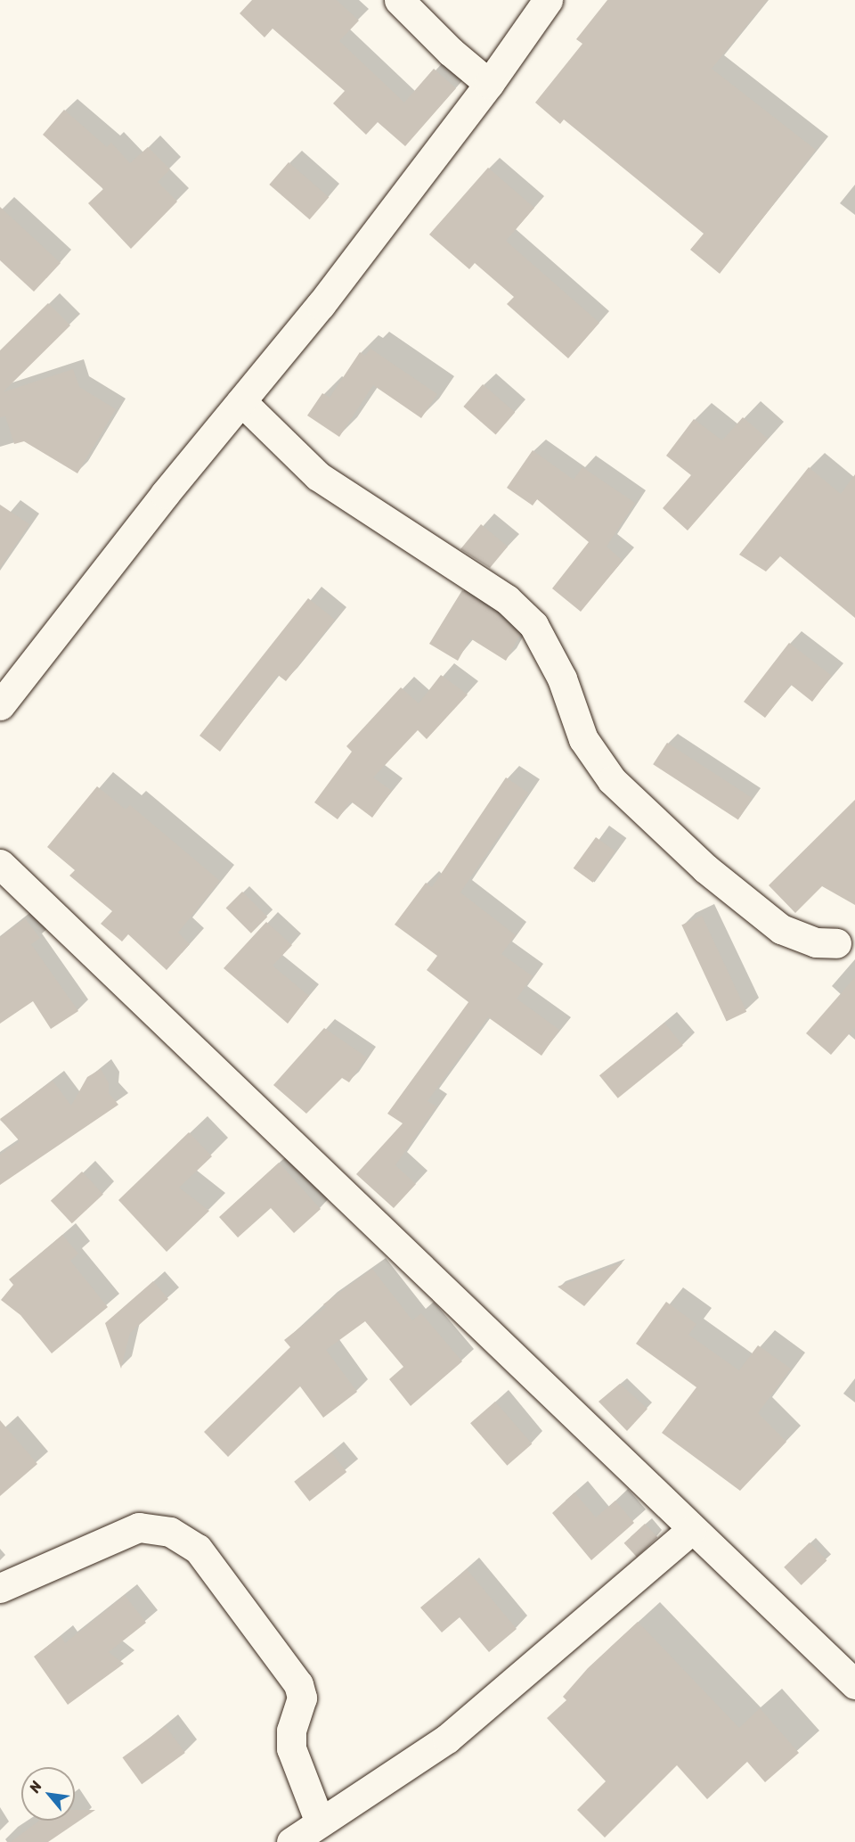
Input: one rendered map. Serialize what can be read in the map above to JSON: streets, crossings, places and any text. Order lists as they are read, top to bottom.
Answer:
{
  "north": "top left"
}
